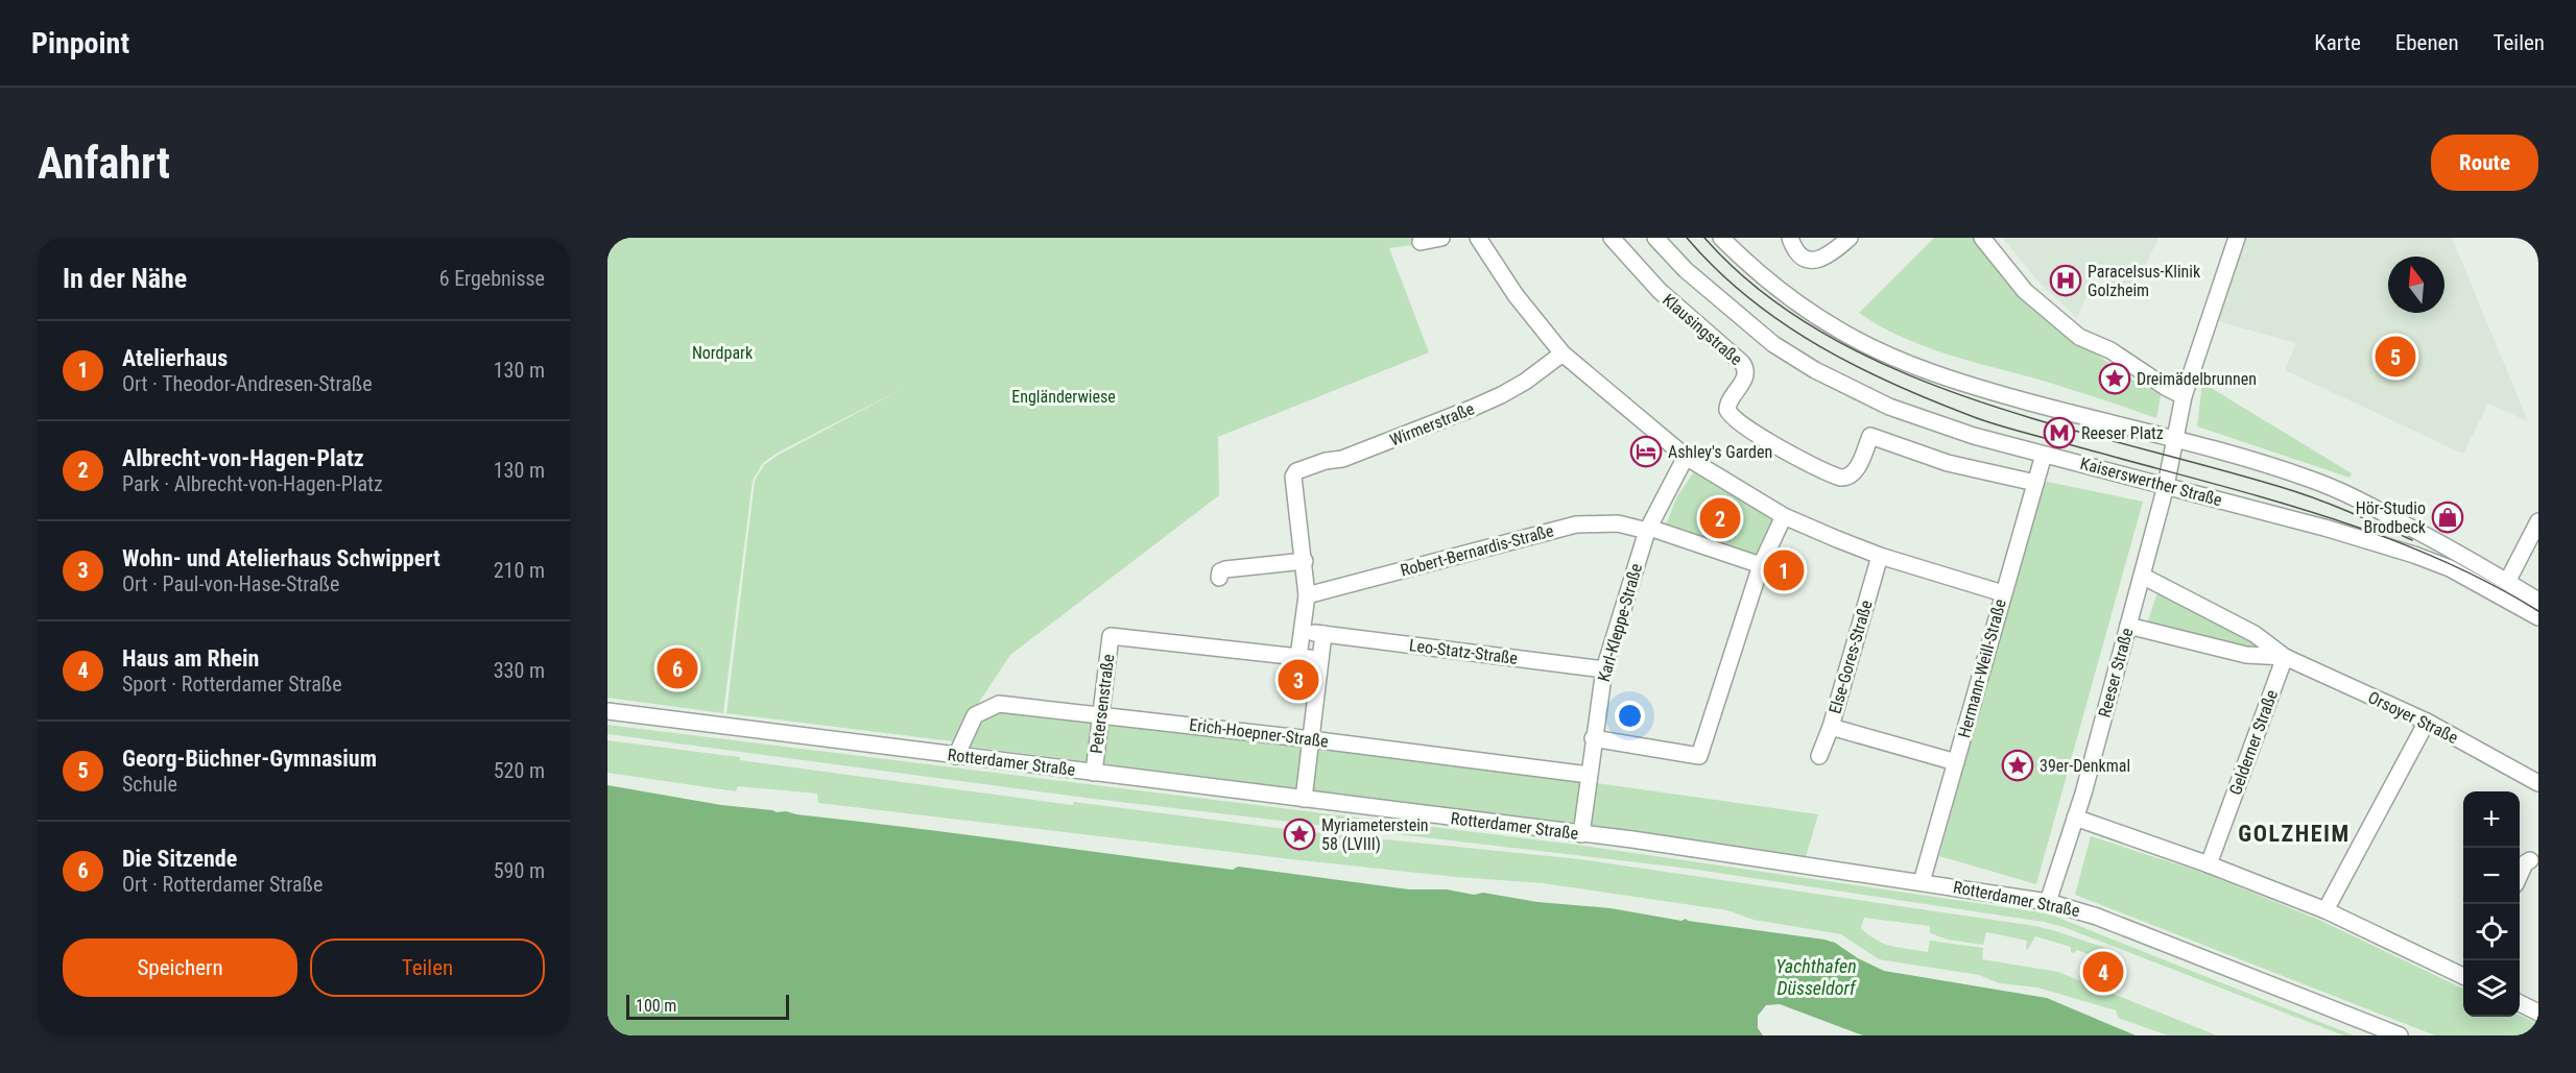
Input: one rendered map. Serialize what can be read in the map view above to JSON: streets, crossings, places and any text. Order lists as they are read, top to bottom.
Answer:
{
  "streets": {
    "street": [
      "Klausingstraße",
      "Wirmerstraße",
      "Kaiserswerther Straße",
      "Robert-Bernardis-Straße",
      "Karl-Kleppe-Straße",
      "Leo-Statz-Straße",
      "Else-Gores-Straße",
      "Hermann-Weill-Straße",
      "Reeser Straße",
      "Petersenstraße",
      "Orsoyer Straße",
      "Erich-Hoepner-Straße",
      "Gelderner Straße",
      "Rotterdamer Straße"
    ]
  },
  "crossings": [
    ["Klausingstraße", "Hermann-Weill-Straße"],
    ["Kaiserswerther Straße", "Hermann-Weill-Straße"],
    ["Kaiserswerther Straße", "Reeser Straße"],
    ["Robert-Bernardis-Straße", "Karl-Kleppe-Straße"],
    ["Karl-Kleppe-Straße", "Leo-Statz-Straße"],
    ["Karl-Kleppe-Straße", "Erich-Hoepner-Straße"],
    ["Karl-Kleppe-Straße", "Rotterdamer Straße"],
    ["Hermann-Weill-Straße", "Rotterdamer Straße"],
    ["Reeser Straße", "Orsoyer Straße"],
    ["Reeser Straße", "Rotterdamer Straße"],
    ["Petersenstraße", "Erich-Hoepner-Straße"],
    ["Petersenstraße", "Rotterdamer Straße"],
    ["Orsoyer Straße", "Gelderner Straße"],
    ["Erich-Hoepner-Straße", "Rotterdamer Straße"]
  ],
  "districts": ["GOLZHEIM"],
  "water": ["Yachthafen Düsseldorf"],
  "parks": ["Nordpark", "Engländerwiese"],
  "places": {
    "hospital": ["Paracelsus-Klinik Golzheim"],
    "place": ["Dreimädelbrunnen", "39er-Denkmal", "Myriameterstein 58 (LVIII)"],
    "metro station": ["Reeser Platz"],
    "hotel": ["Ashley's Garden"],
    "shop": ["Hör-Studio Brodbeck"]
  },
  "scale_bar": "100 m",
  "north": "top",
  "page": {
    "header": "Pinpoint",
    "nav": ["Karte", "Ebenen", "Teilen"],
    "buttons": [
      "Route",
      ["Speichern", "Teilen"]
    ],
    "title": "Anfahrt",
    "heading": ["In der Nähe", "6 Ergebnisse"],
    "list": [
      {
        "mark": "1",
        "name": "Atelierhaus",
        "note": "Ort · Theodor-Andresen-Straße",
        "value": "130 m"
      },
      {
        "mark": "2",
        "name": "Albrecht-von-Hagen-Platz",
        "note": "Park · Albrecht-von-Hagen-Platz",
        "value": "130 m"
      },
      {
        "mark": "3",
        "name": "Wohn- und Atelierhaus Schwippert",
        "note": "Ort · Paul-von-Hase-Straße",
        "value": "210 m"
      },
      {
        "mark": "4",
        "name": "Haus am Rhein",
        "note": "Sport · Rotterdamer Straße",
        "value": "330 m"
      },
      {
        "mark": "5",
        "name": "Georg-Büchner-Gymnasium",
        "note": "Schule",
        "value": "520 m"
      },
      {
        "mark": "6",
        "name": "Die Sitzende",
        "note": "Ort · Rotterdamer Straße",
        "value": "590 m"
      }
    ],
    "pins": [
      "5",
      "2",
      "1",
      "6",
      "3",
      "4"
    ],
    "map_buttons": ["+", "−"],
    "scale": "100 m"
  }
}
